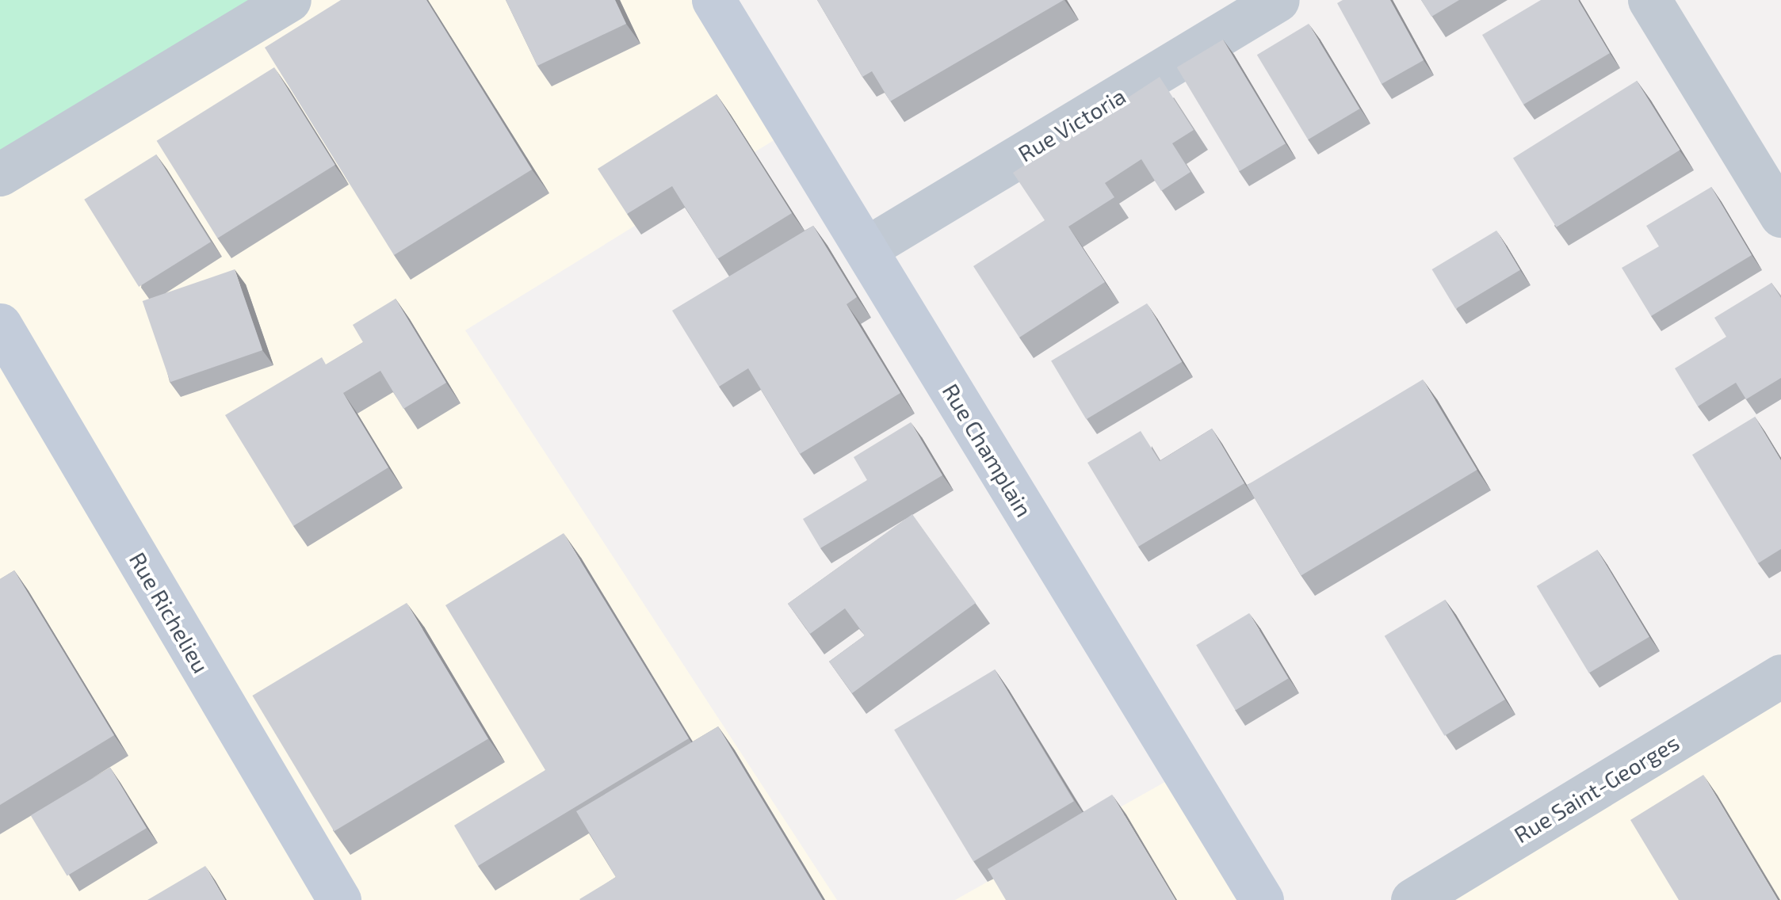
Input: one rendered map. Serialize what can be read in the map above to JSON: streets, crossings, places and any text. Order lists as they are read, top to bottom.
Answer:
{
  "streets": {
    "street": [
      "Rue Victoria",
      "Rue Champlain",
      "Rue Richelieu",
      "Rue Saint-Georges"
    ]
  },
  "crossings": [
    ["Rue Victoria", "Rue Champlain"]
  ]
}
